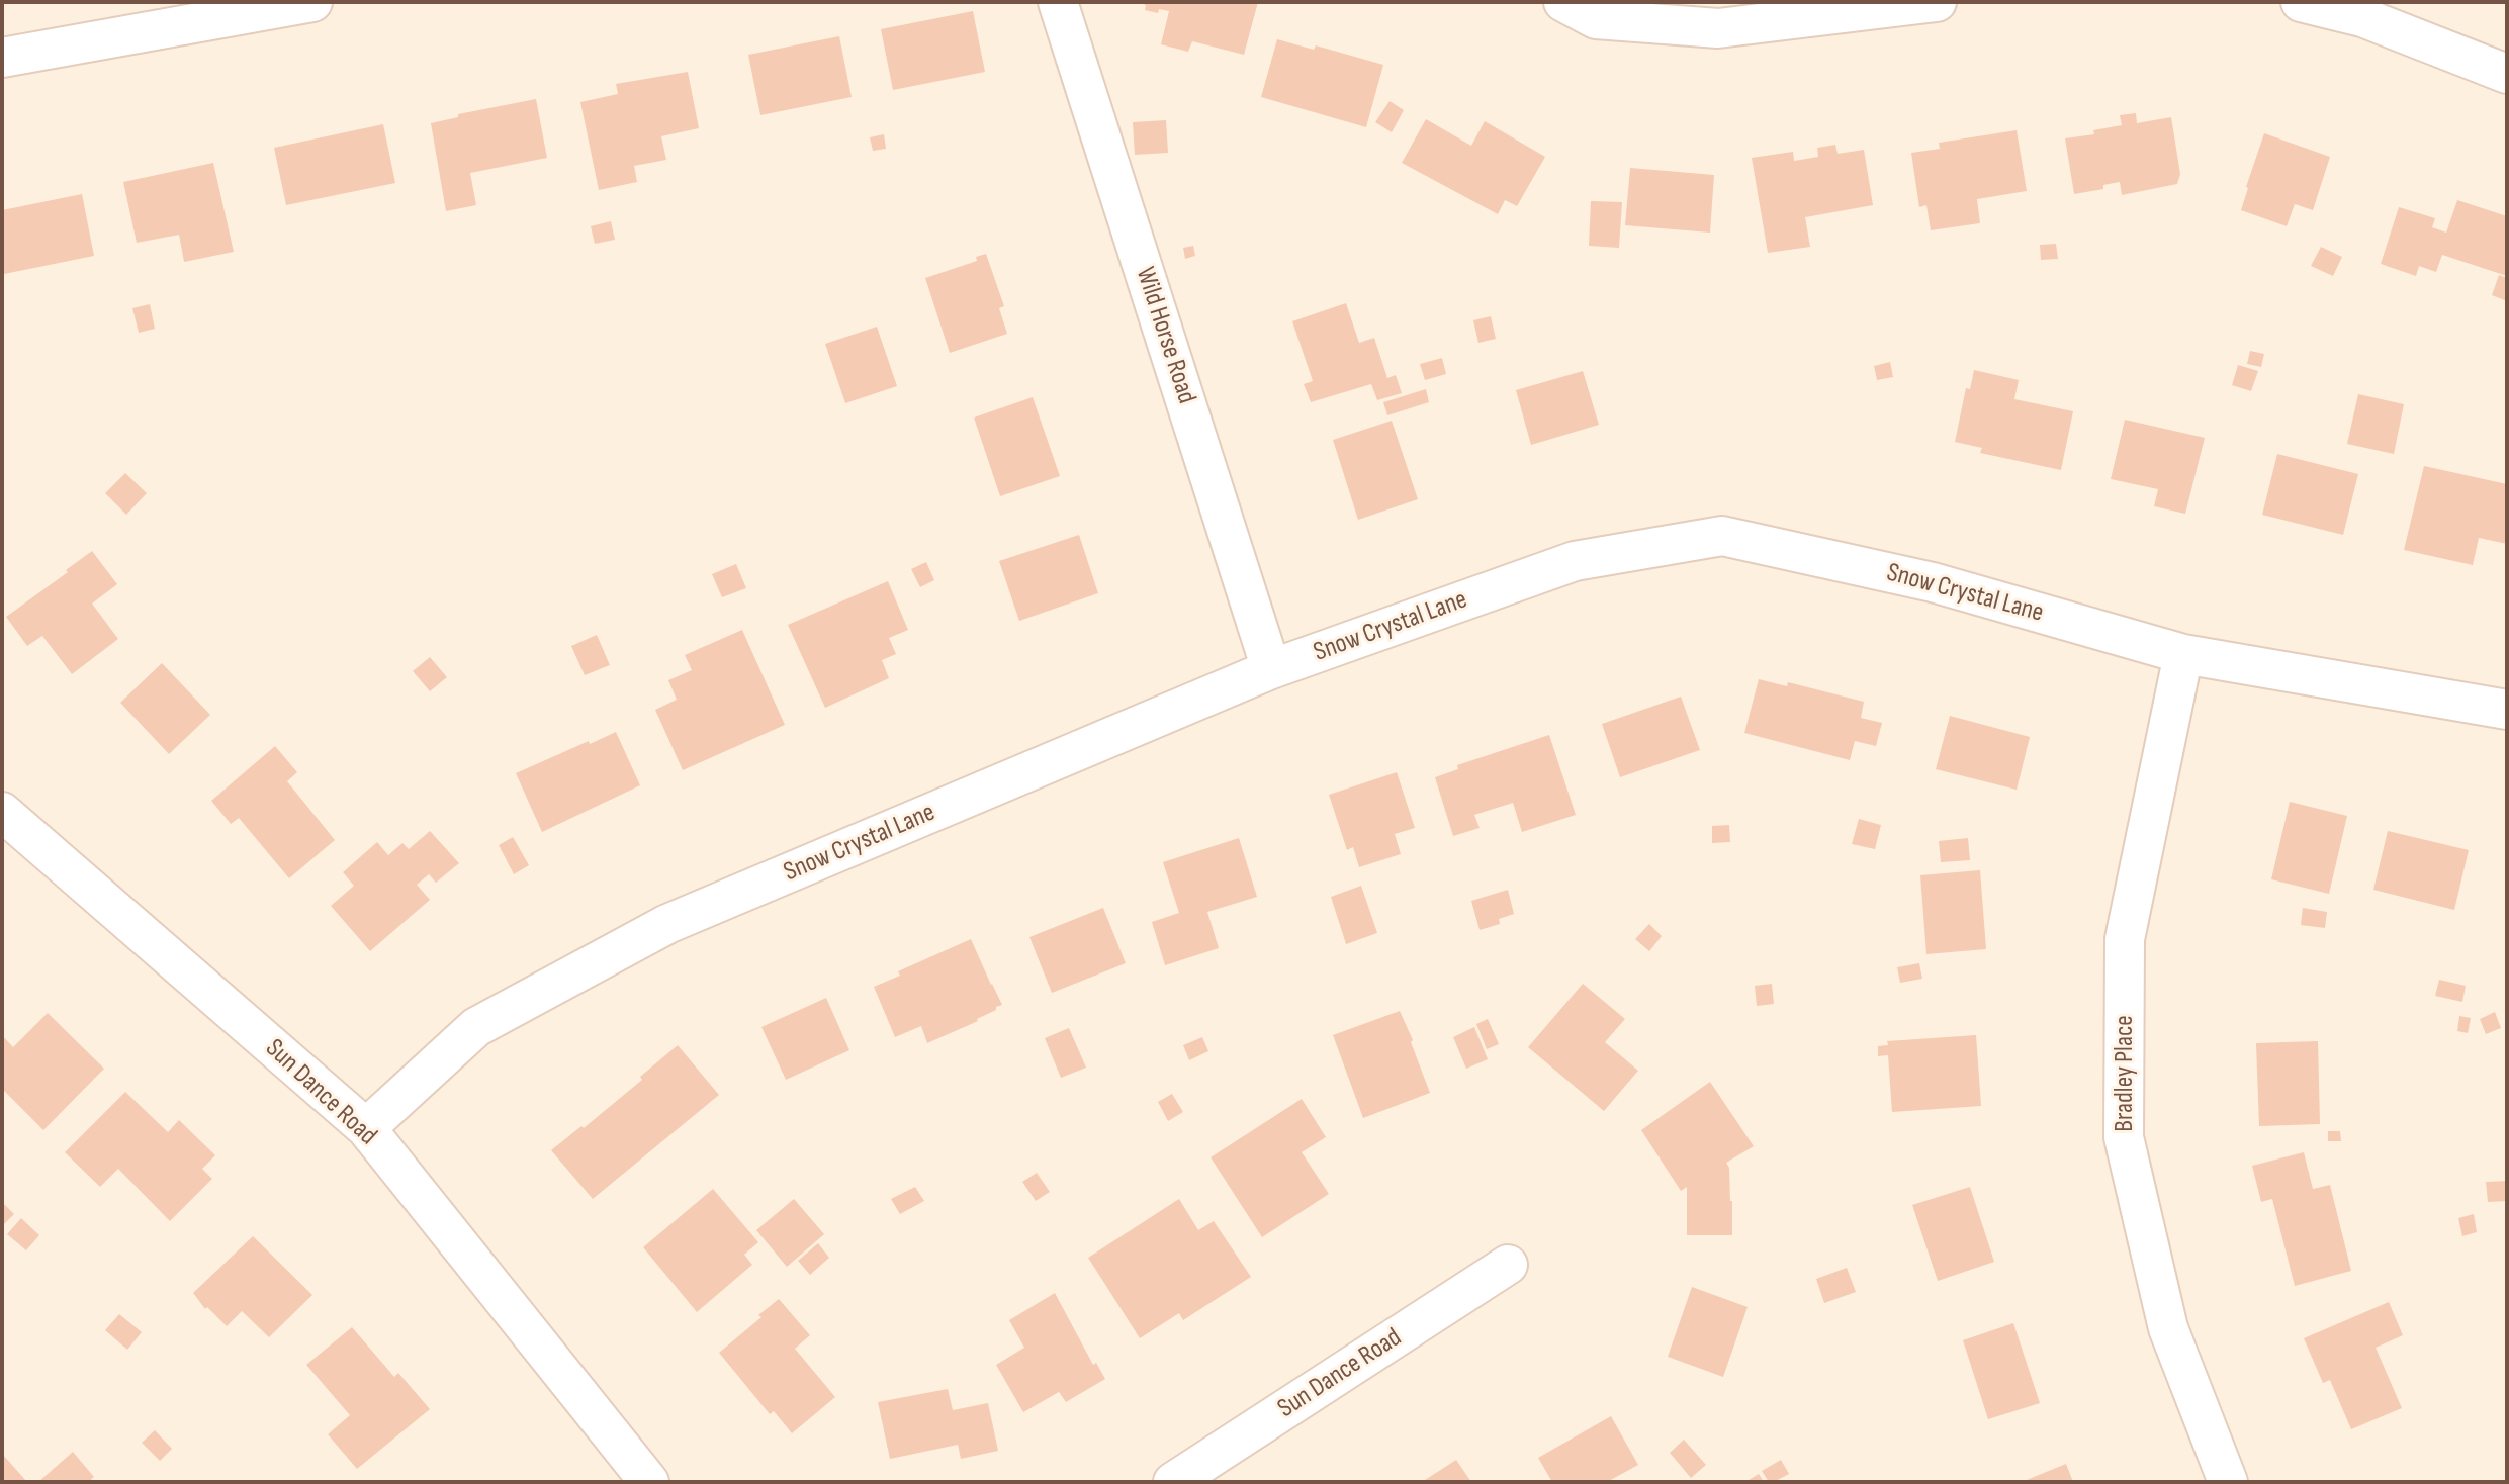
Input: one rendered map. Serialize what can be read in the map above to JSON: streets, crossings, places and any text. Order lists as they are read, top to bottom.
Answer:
{
  "streets": {
    "street": [
      "Wild Horse Road",
      "Snow Crystal Lane",
      "Bradley Place",
      "Sun Dance Road"
    ]
  },
  "crossings": [
    ["Wild Horse Road", "Snow Crystal Lane"],
    ["Snow Crystal Lane", "Bradley Place"],
    ["Snow Crystal Lane", "Sun Dance Road"]
  ]
}
